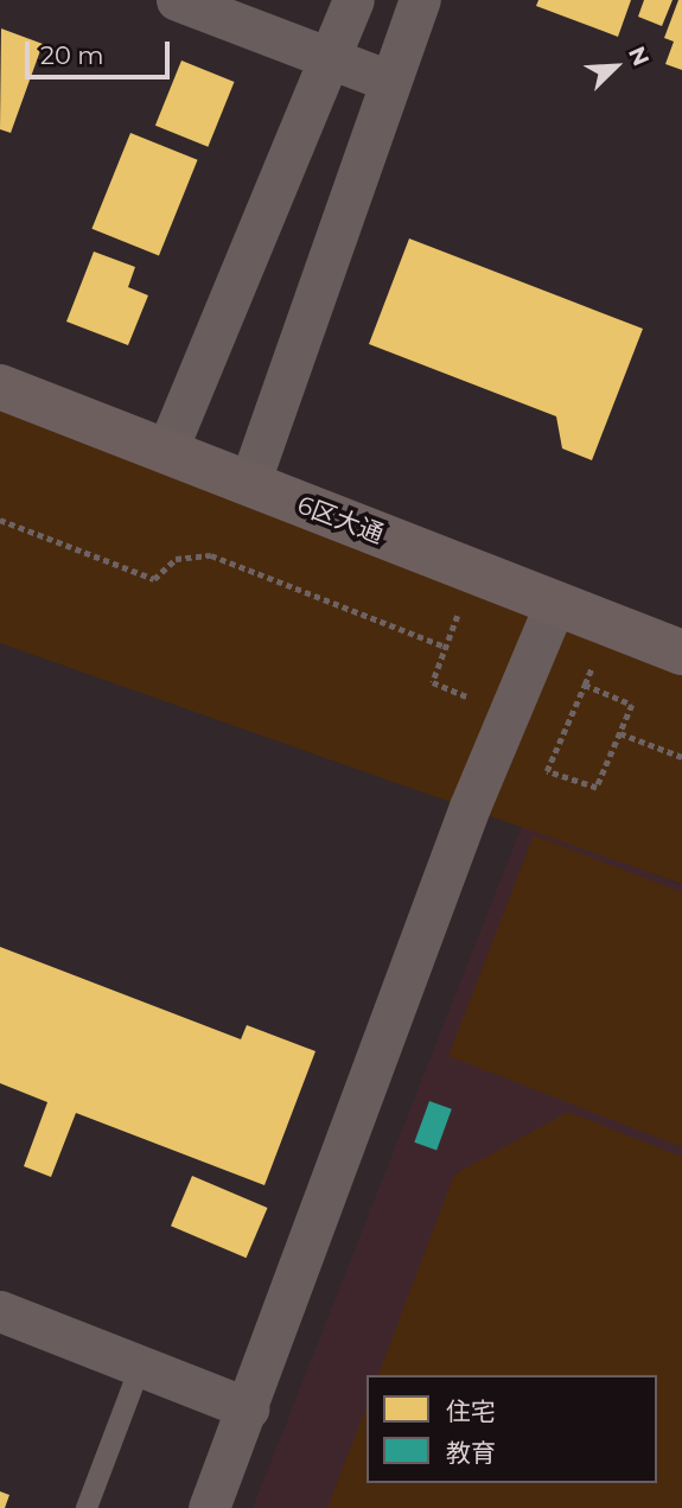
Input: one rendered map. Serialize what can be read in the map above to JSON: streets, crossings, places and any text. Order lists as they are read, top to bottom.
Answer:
{
  "streets": {
    "street": ["6区大通"]
  },
  "legend": ["住宅", "教育"],
  "scale_bar": "20 m",
  "north": "top right"
}
